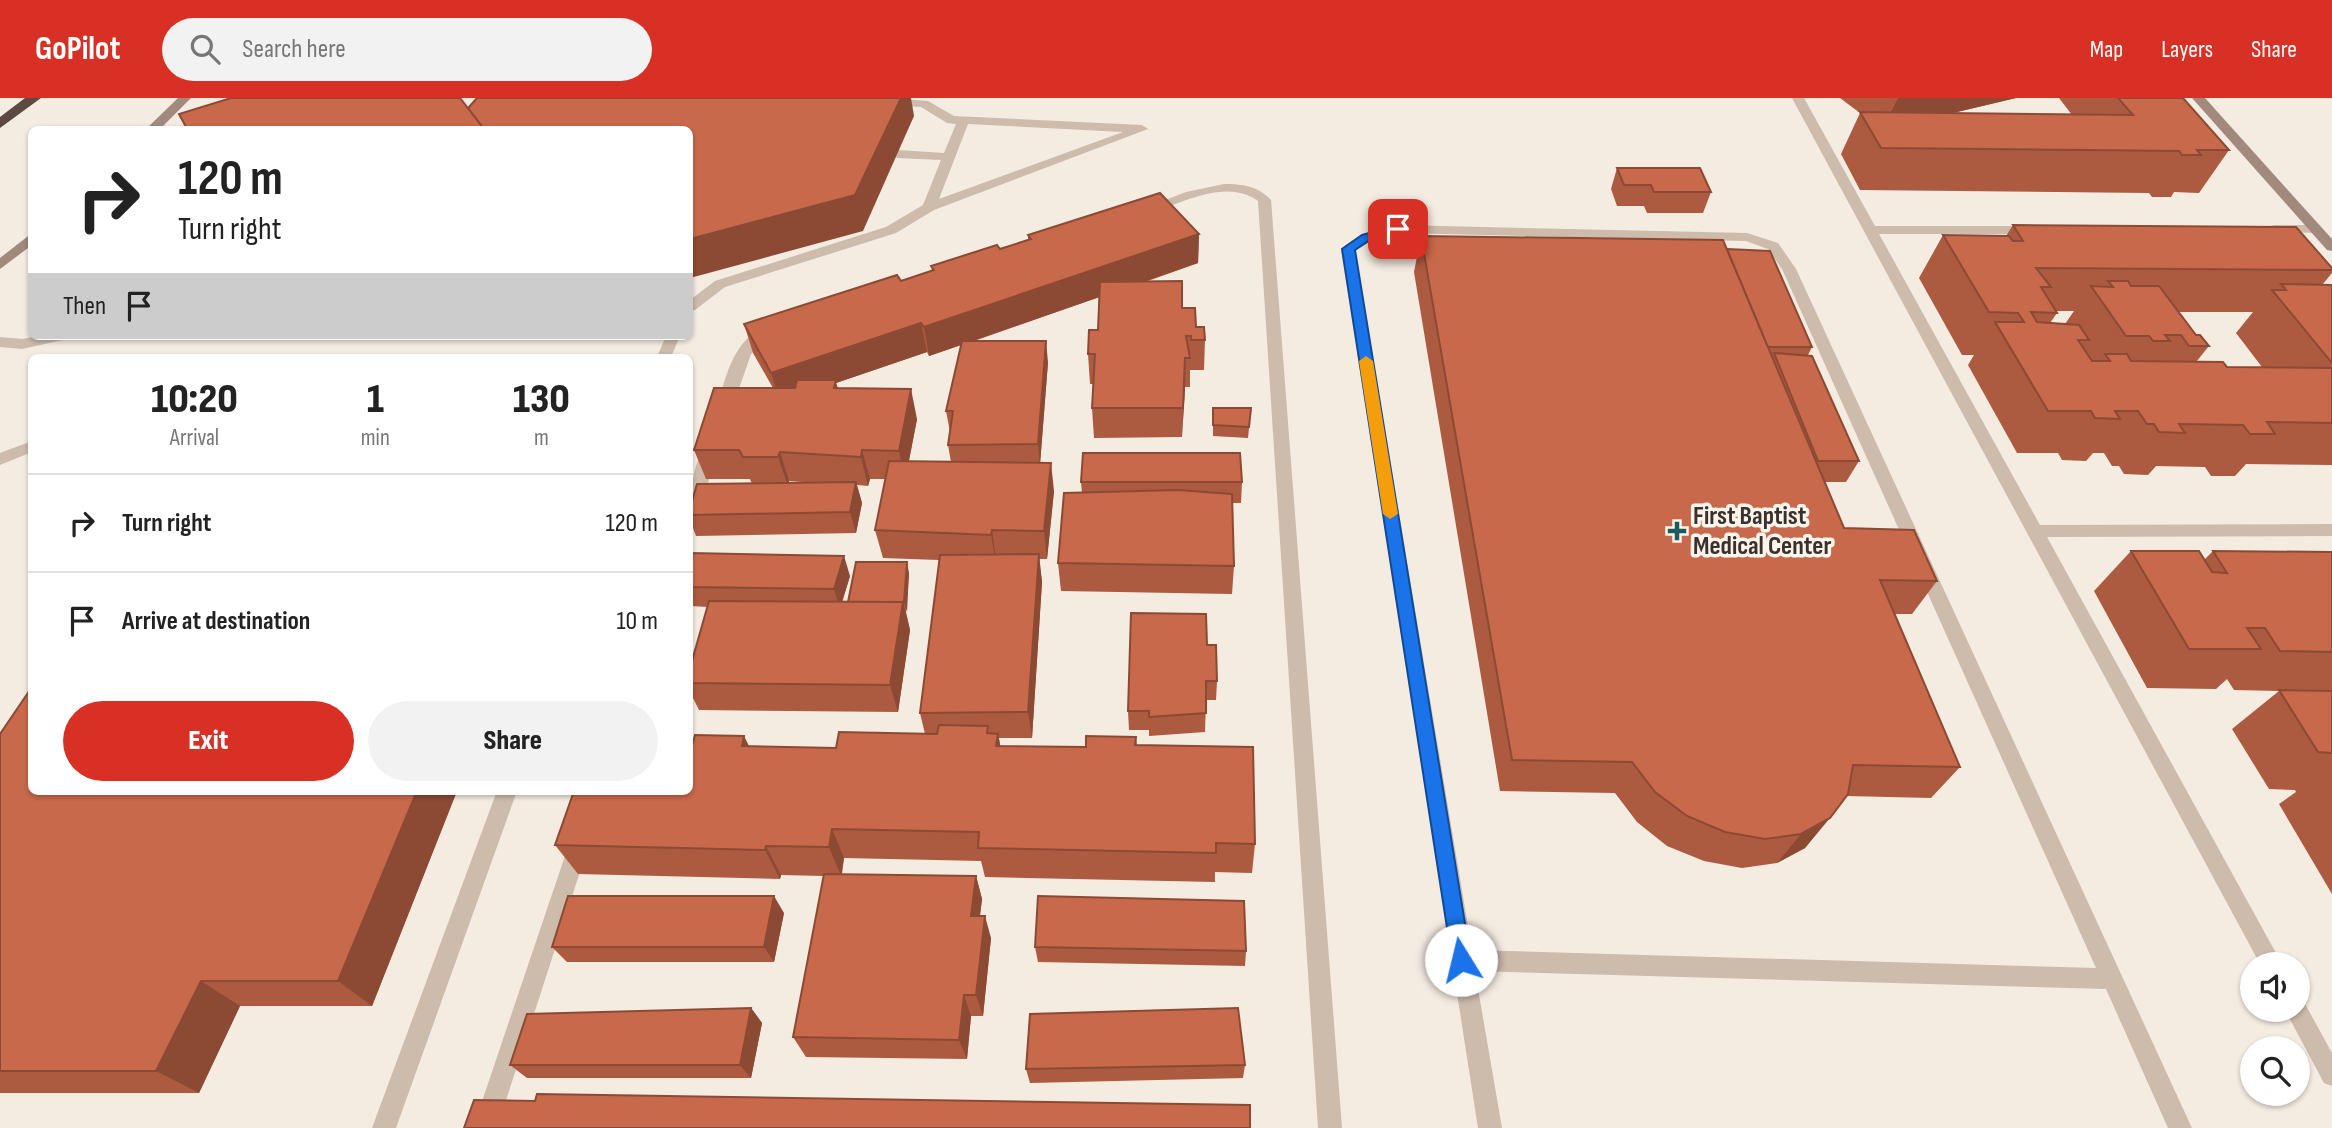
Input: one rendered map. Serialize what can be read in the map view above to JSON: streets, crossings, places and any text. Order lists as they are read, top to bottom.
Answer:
{
  "places": {
    "health": ["First Baptist Medical Center"]
  },
  "page": {
    "header": "GoPilot",
    "search": "Search here",
    "nav": ["Map", "Layers", "Share"],
    "turn": ["120 m", "Turn right"],
    "then": "Then",
    "eta": [
      "10:20",
      "Arrival",
      "1",
      "min",
      "130",
      "m"
    ],
    "list": [
      {
        "name": "Turn right",
        "value": "120 m"
      },
      {
        "name": "Arrive at destination",
        "value": "10 m"
      }
    ],
    "buttons": ["Exit", "Share"]
  }
}
